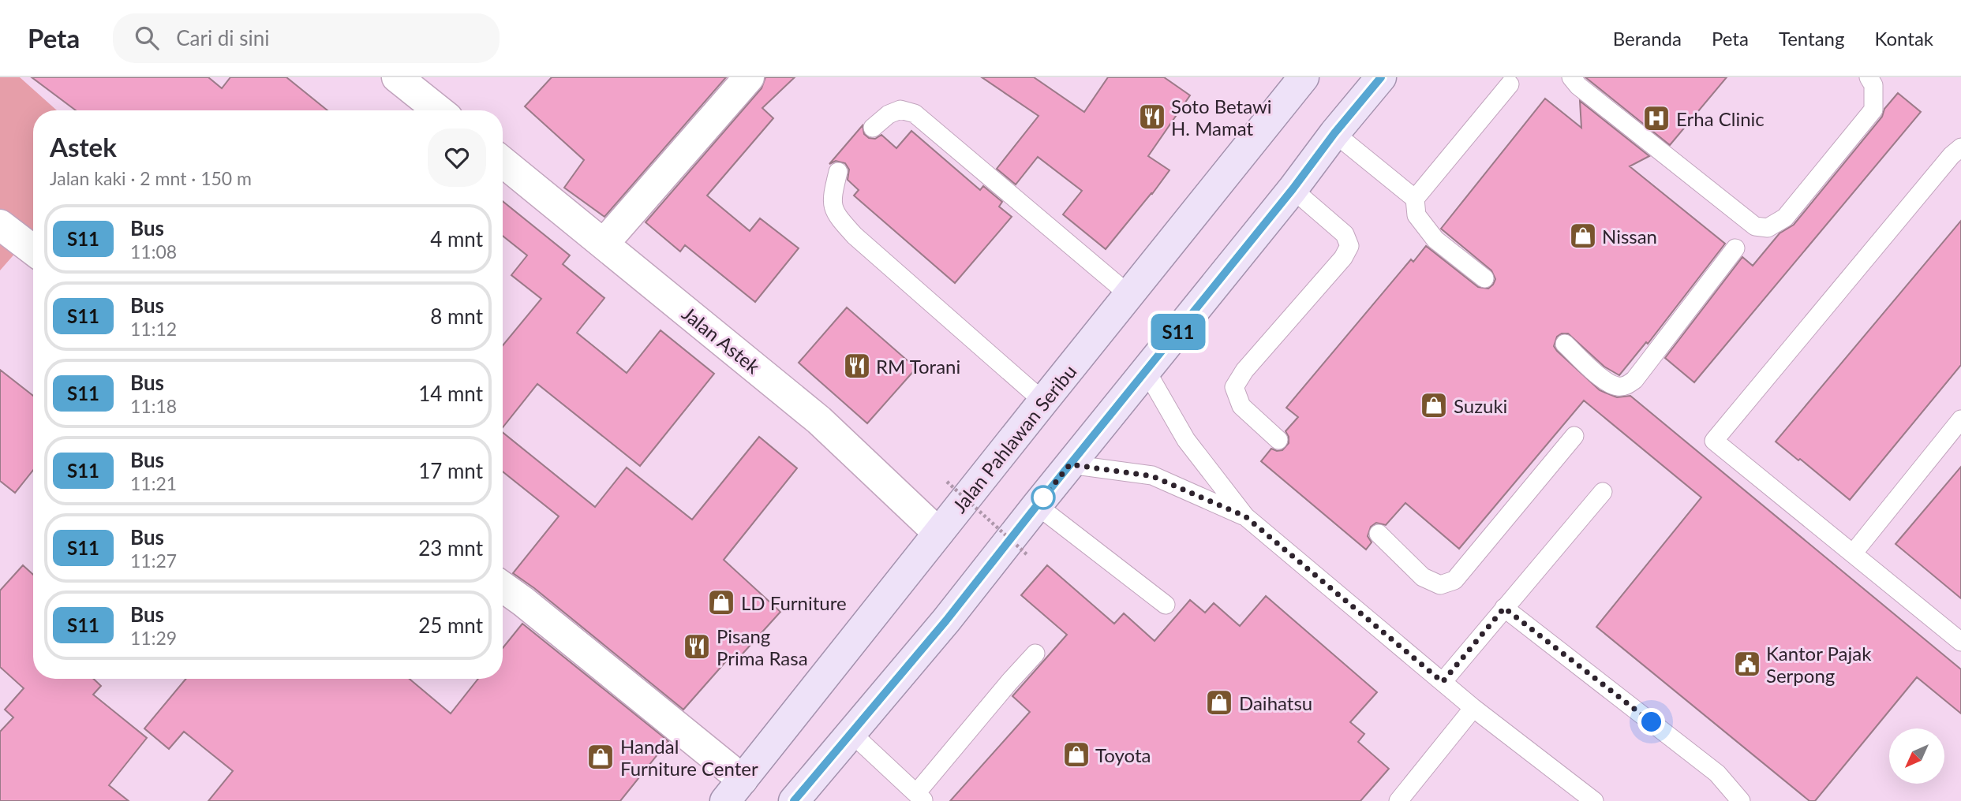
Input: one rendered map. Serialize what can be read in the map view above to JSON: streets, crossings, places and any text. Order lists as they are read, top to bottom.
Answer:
{
  "streets": {
    "main road": ["Jalan Pahlawan Seribu"],
    "street": ["Jalan Astek"]
  },
  "crossings": [
    ["Jalan Astek", "Jalan Pahlawan Seribu"]
  ],
  "places": {
    "restaurant": ["Soto Betawi H. Mamat", "RM Torani", "Pisang Prima Rasa"],
    "hospital": ["Erha Clinic"],
    "shop": [
      "Nissan",
      "Suzuki",
      "LD Furniture",
      "Daihatsu",
      "Toyota",
      "Handal Furniture Center"
    ],
    "public building": ["Kantor Pajak Serpong"]
  },
  "lines": ["bus line S11"],
  "north": "bottom left",
  "page": {
    "header": "Peta",
    "search": "Cari di sini",
    "nav": [
      "Beranda",
      "Peta",
      "Tentang",
      "Kontak"
    ],
    "on_map": "S11",
    "heading": ["Astek", "Jalan kaki · 2 mnt · 150 m"],
    "list": [
      {
        "mark": "S11",
        "name": "Bus",
        "note": "11:08",
        "value": "4 mnt"
      },
      {
        "mark": "S11",
        "name": "Bus",
        "note": "11:12",
        "value": "8 mnt"
      },
      {
        "mark": "S11",
        "name": "Bus",
        "note": "11:18",
        "value": "14 mnt"
      },
      {
        "mark": "S11",
        "name": "Bus",
        "note": "11:21",
        "value": "17 mnt"
      },
      {
        "mark": "S11",
        "name": "Bus",
        "note": "11:27",
        "value": "23 mnt"
      },
      {
        "mark": "S11",
        "name": "Bus",
        "note": "11:29",
        "value": "25 mnt"
      }
    ]
  }
}
